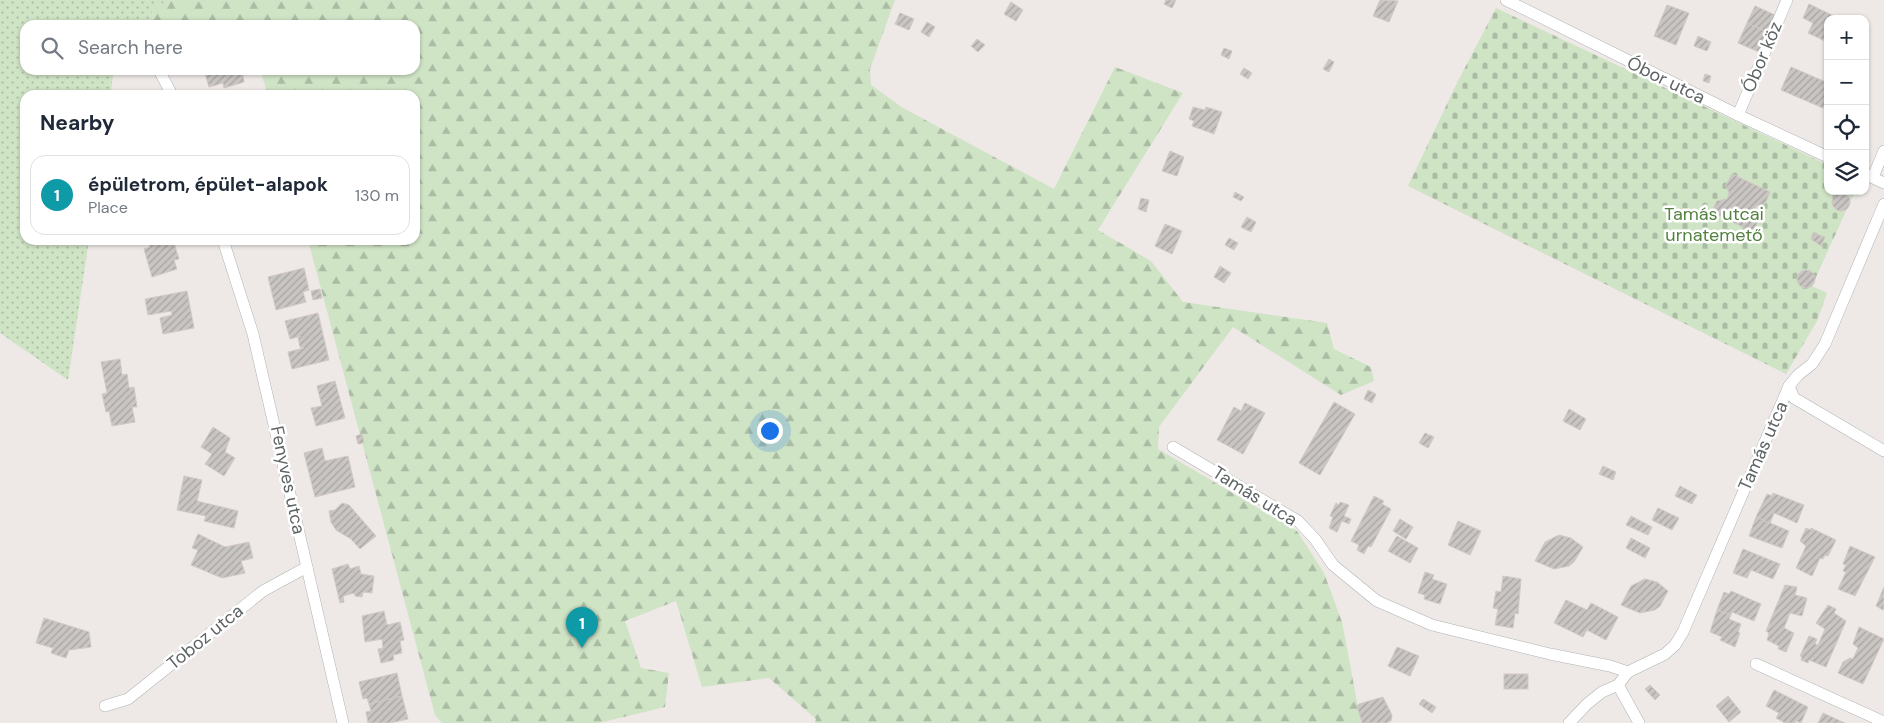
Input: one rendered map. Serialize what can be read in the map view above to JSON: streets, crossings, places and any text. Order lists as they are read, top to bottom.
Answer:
{
  "streets": {
    "street": [
      "Óbor köz",
      "Óbor utca",
      "Tamás utca",
      "Fenyves utca",
      "Toboz utca"
    ]
  },
  "crossings": [
    ["Óbor köz", "Óbor utca"],
    ["Fenyves utca", "Toboz utca"]
  ],
  "parks": ["Tamás utcai urnatemető"],
  "page": {
    "map_buttons": ["+", "−"],
    "search": "Search here",
    "heading": "Nearby",
    "list": [
      {
        "mark": "1",
        "name": "épületrom, épület-alapok",
        "note": "Place",
        "value": "130 m"
      }
    ],
    "pins": "1"
  }
}
